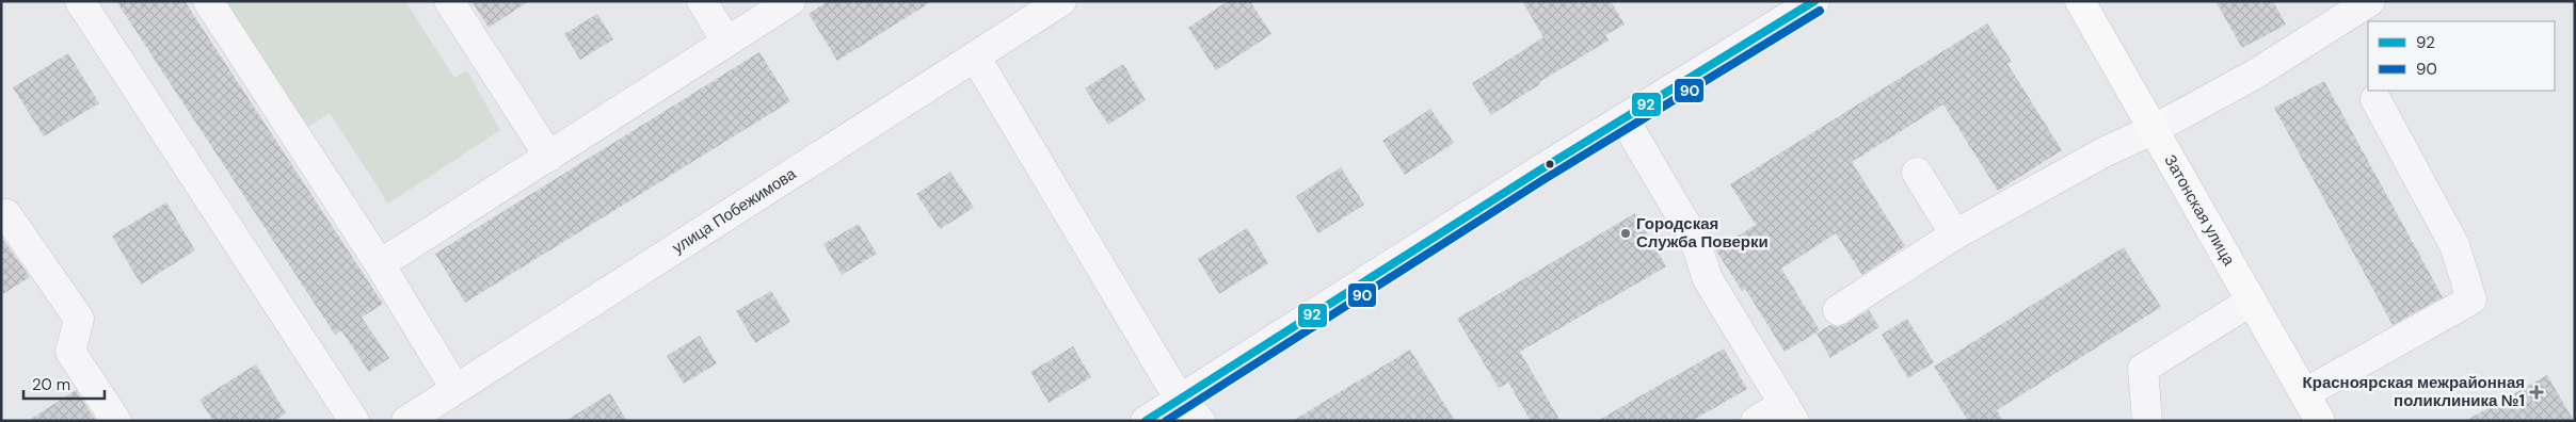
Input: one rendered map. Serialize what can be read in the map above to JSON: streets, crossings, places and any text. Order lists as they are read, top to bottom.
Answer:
{
  "streets": {
    "main road": ["Затонская улица"],
    "street": ["улица Побежимова"]
  },
  "places": {
    "other": ["Городская Служба Поверки"],
    "health": ["Красноярская межрайонная поликлиника №1"]
  },
  "lines": ["transit line 92", "transit line 90"],
  "legend": ["92", "90"],
  "scale_bar": "20 m"
}
